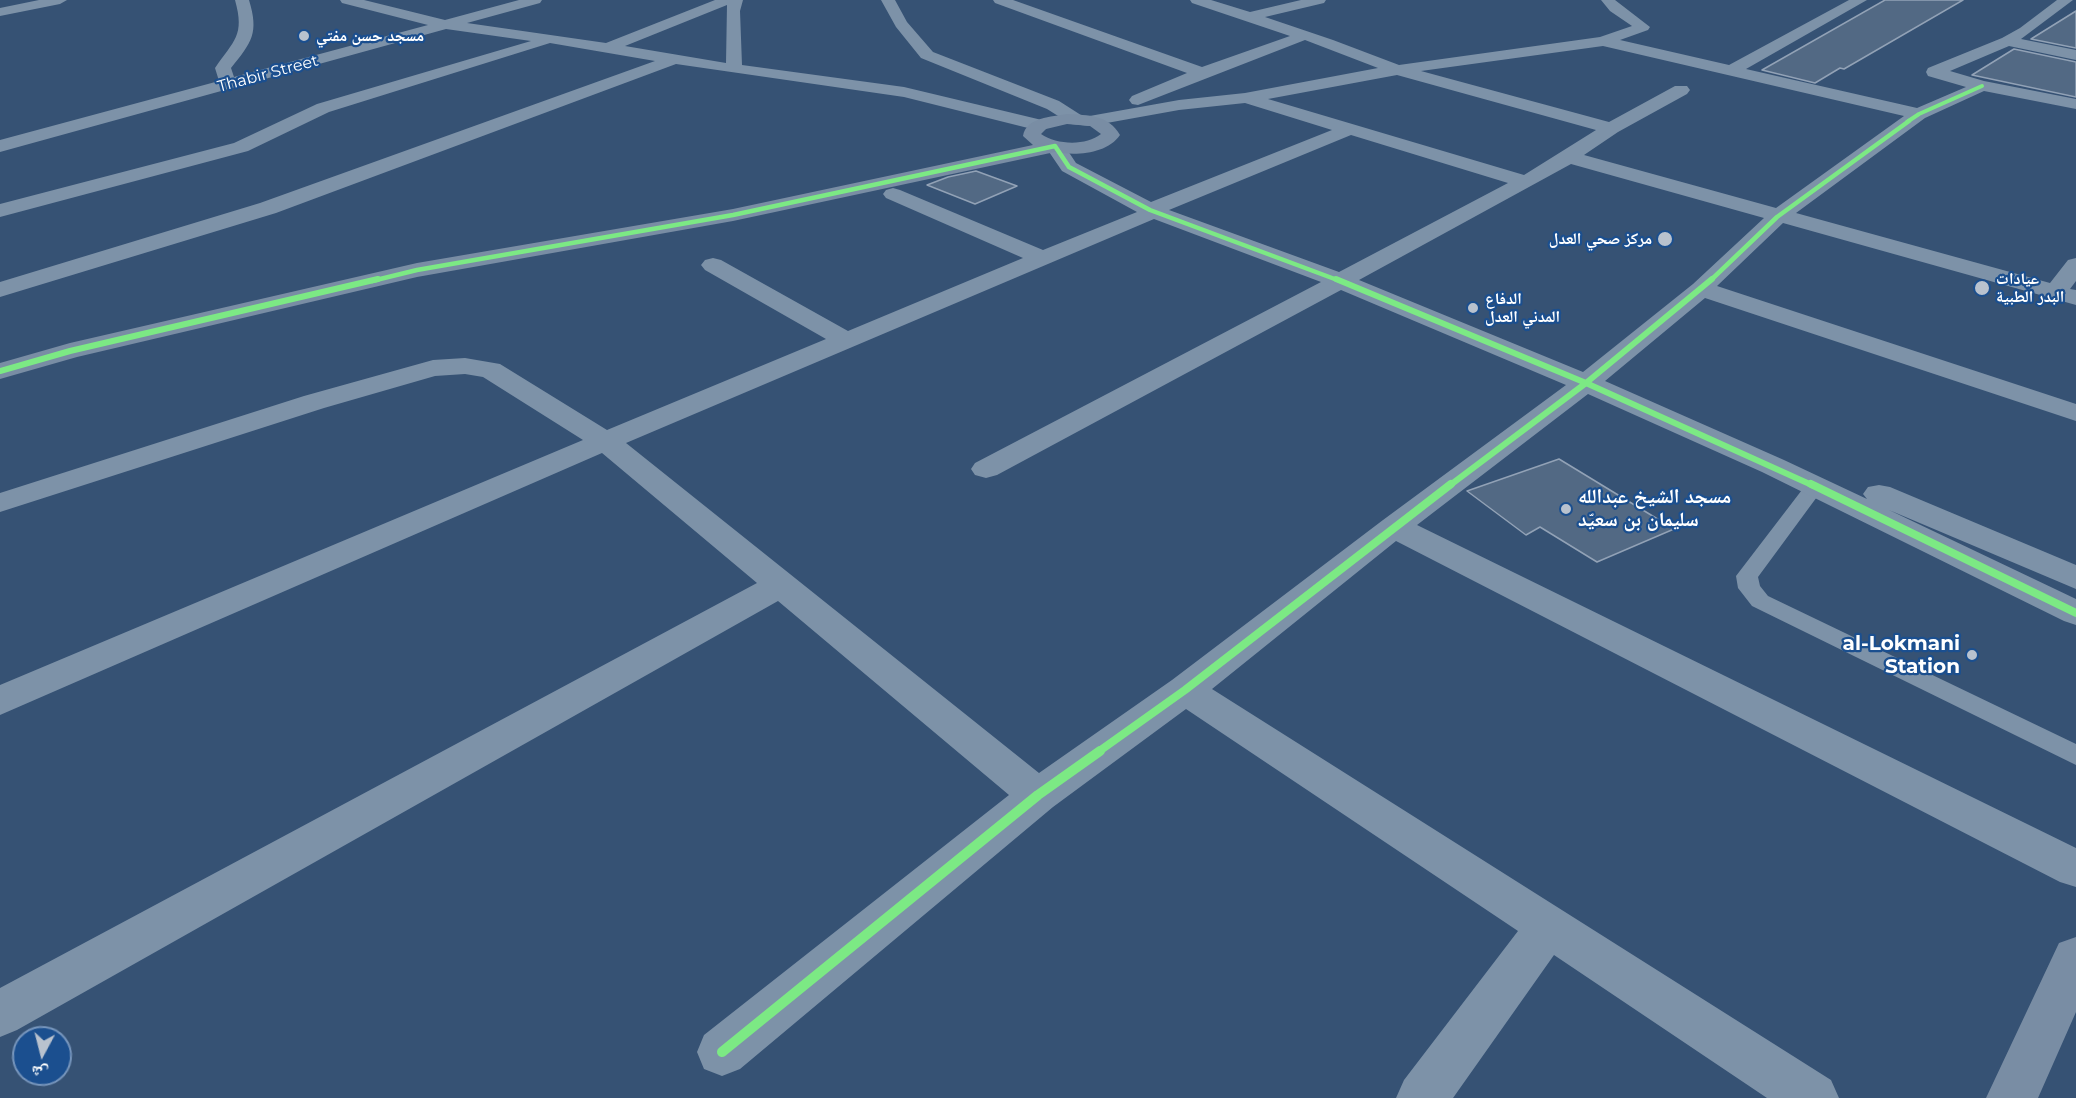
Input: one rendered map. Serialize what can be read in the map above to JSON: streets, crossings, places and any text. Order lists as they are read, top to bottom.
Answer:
{
  "streets": {
    "street": ["Thabir Street"]
  },
  "places": [
    "مسجد حسن مفتي",
    "مركز صحي العدل",
    "عيادات البدر الطبية",
    "الدفاع المدني العدل",
    "مسجد الشيخ عبدالله سليمان بن سعيّد",
    "al-Lokmani Station"
  ],
  "north": "bottom"
}
